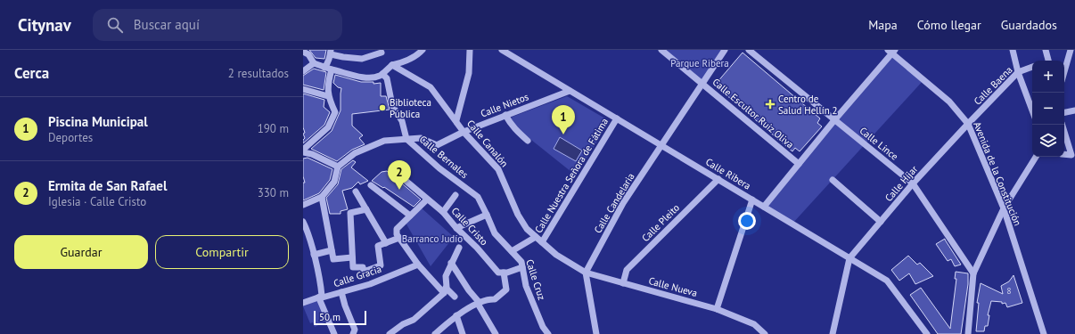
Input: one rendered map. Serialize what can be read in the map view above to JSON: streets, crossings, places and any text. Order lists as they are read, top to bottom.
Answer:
{
  "streets": {
    "street": [
      "Calle Baena",
      "Calle Nietos",
      "Calle Escultor Ruiz Oliva",
      "Calle Canalón",
      "Calle Lince",
      "Calle Bernales",
      "Calle Ribera",
      "Avenida de la Constitución",
      "Calle Nuestra Señora de Fátima",
      "Calle Híjar",
      "Calle Candelaria",
      "Calle Pleito",
      "Calle Cristo",
      "Calle Gracia",
      "Calle Cruz",
      "Calle Nueva"
    ]
  },
  "crossings": [
    ["Calle Baena", "Avenida de la Constitución"],
    ["Calle Baena", "Calle Híjar"],
    ["Calle Nietos", "Calle Canalón"],
    ["Calle Nietos", "Calle Bernales"],
    ["Calle Nietos", "Calle Ribera"],
    ["Calle Escultor Ruiz Oliva", "Calle Candelaria"],
    ["Calle Canalón", "Calle Nuestra Señora de Fátima"],
    ["Calle Canalón", "Calle Candelaria"],
    ["Calle Canalón", "Calle Nueva"],
    ["Calle Lince", "Calle Híjar"],
    ["Calle Bernales", "Calle Cruz"],
    ["Calle Ribera", "Calle Nuestra Señora de Fátima"],
    ["Calle Ribera", "Calle Híjar"],
    ["Calle Ribera", "Calle Candelaria"],
    ["Calle Ribera", "Calle Pleito"],
    ["Avenida de la Constitución", "Calle Híjar"],
    ["Calle Candelaria", "Calle Nueva"],
    ["Calle Pleito", "Calle Nueva"]
  ],
  "parks": ["Parque Ribera", "Barranco Judío"],
  "places": {
    "health": ["Centro de Salud Hellín 2"],
    "other": ["Biblioteca Pública"]
  },
  "house_numbers": ["8"],
  "scale_bar": "50 m",
  "page": {
    "header": "Citynav",
    "search": "Buscar aquí",
    "nav": ["Mapa", "Cómo llegar", "Guardados"],
    "heading": ["Cerca", "2 resultados"],
    "map_buttons": ["+", "−"],
    "list": [
      {
        "mark": "1",
        "name": "Piscina Municipal",
        "note": "Deportes",
        "value": "190 m"
      },
      {
        "mark": "2",
        "name": "Ermita de San Rafael",
        "note": "Iglesia · Calle Cristo",
        "value": "330 m"
      }
    ],
    "pins": ["1", "2"],
    "buttons": ["Guardar", "Compartir"],
    "scale": "50 m"
  }
}
